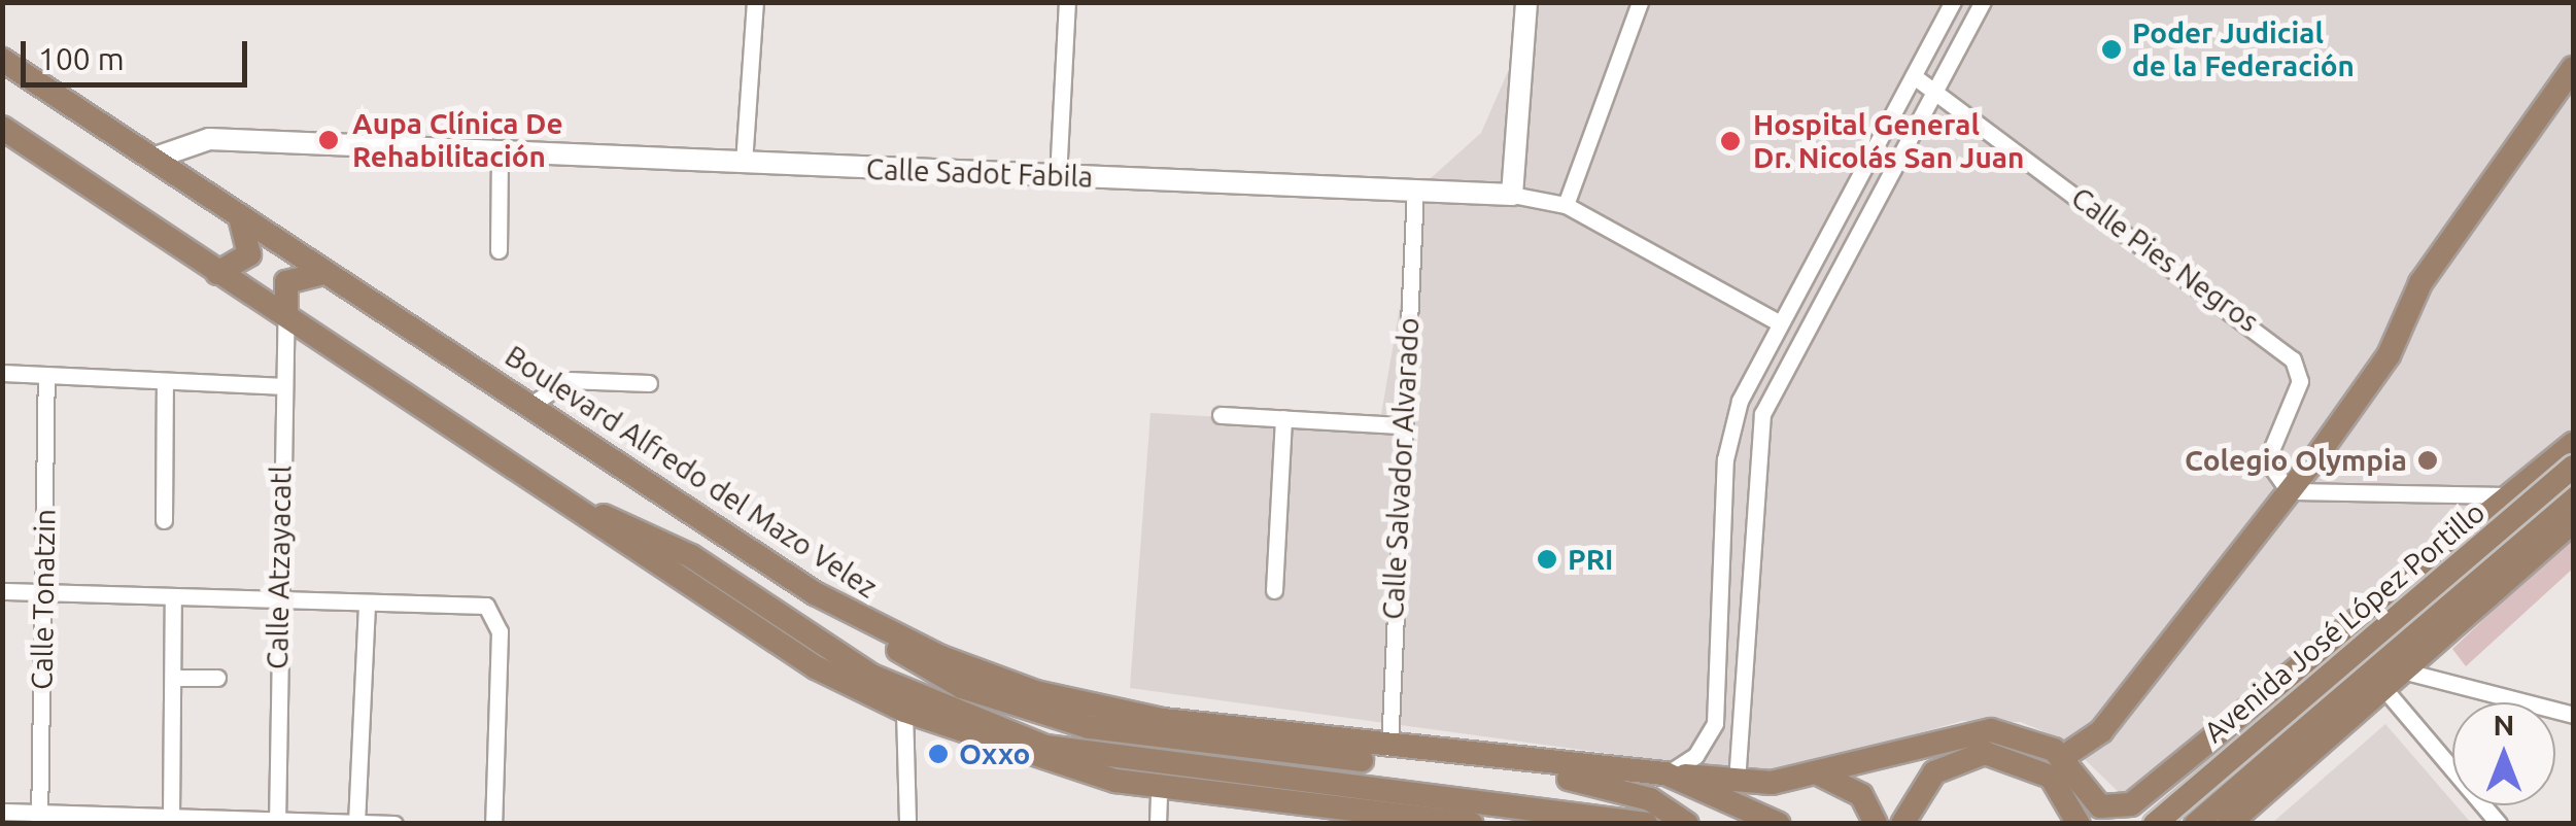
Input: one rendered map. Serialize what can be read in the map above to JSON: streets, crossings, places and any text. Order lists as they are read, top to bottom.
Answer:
{
  "streets": {
    "main road": ["Boulevard Alfredo del Mazo Velez", "Avenida José López Portillo"],
    "street": [
      "Calle Sadot Fabila",
      "Calle Pies Negros",
      "Calle Salvador Alvarado",
      "Calle Atzayacatl",
      "Calle Tonatzin"
    ]
  },
  "crossings": [
    ["Calle Sadot Fabila", "Calle Salvador Alvarado"],
    ["Calle Sadot Fabila", "Boulevard Alfredo del Mazo Velez"],
    ["Calle Salvador Alvarado", "Boulevard Alfredo del Mazo Velez"]
  ],
  "places": [
    "Poder Judicial de la Federación",
    "Aupa Clínica De Rehabilitación",
    "Hospital General Dr. Nicolás San Juan",
    "Colegio Olympia",
    "PRI",
    "Oxxo"
  ],
  "scale_bar": "100 m",
  "north": "top"
}
